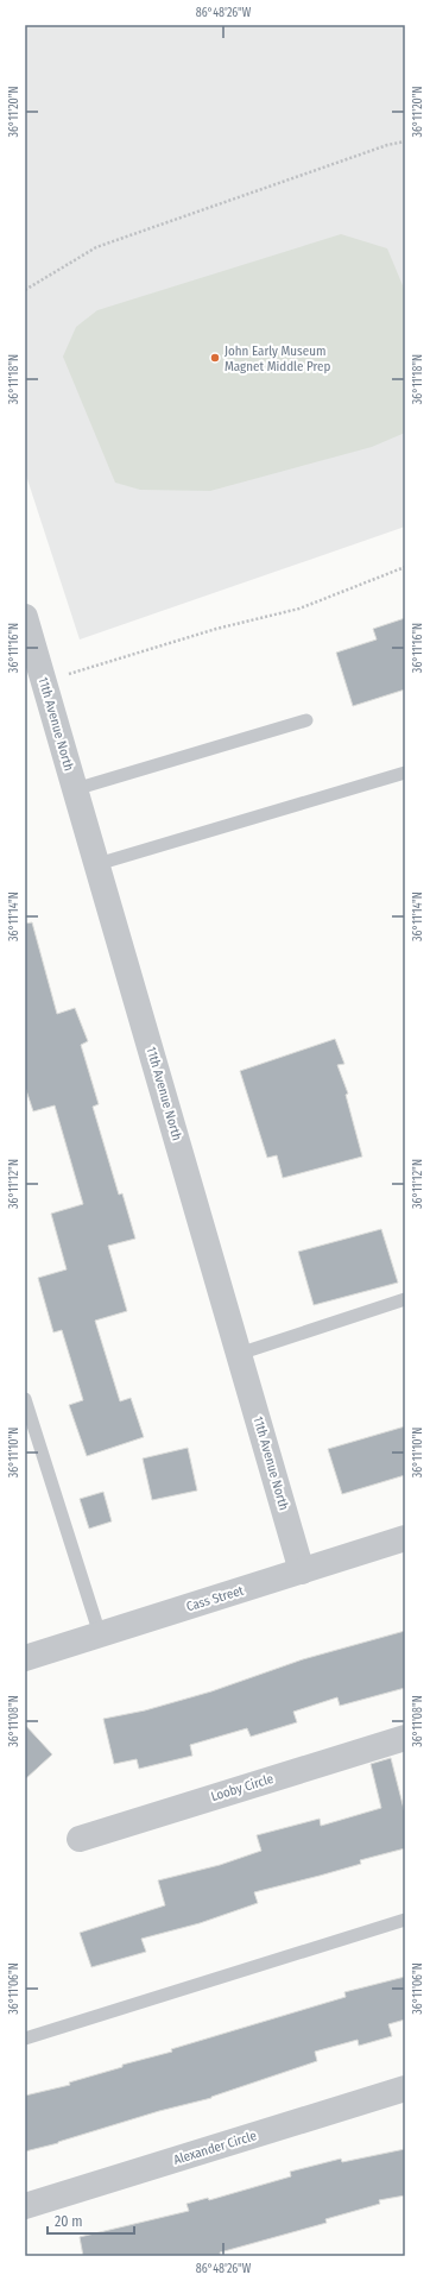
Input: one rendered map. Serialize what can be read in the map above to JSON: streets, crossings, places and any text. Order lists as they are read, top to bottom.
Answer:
{
  "streets": {
    "street": [
      "11th Avenue North",
      "Cass Street",
      "Looby Circle",
      "Alexander Circle"
    ]
  },
  "crossings": [
    ["11th Avenue North", "Cass Street"]
  ],
  "places": ["John Early Museum Magnet Middle Prep"],
  "scale_bar": "20 m",
  "coordinates": [
    "86°48'26\"W",
    "36°11'20\"N",
    "36°11'18\"N",
    "36°11'16\"N",
    "36°11'14\"N",
    "36°11'12\"N",
    "36°11'10\"N",
    "36°11'08\"N",
    "36°11'06\"N"
  ]
}
